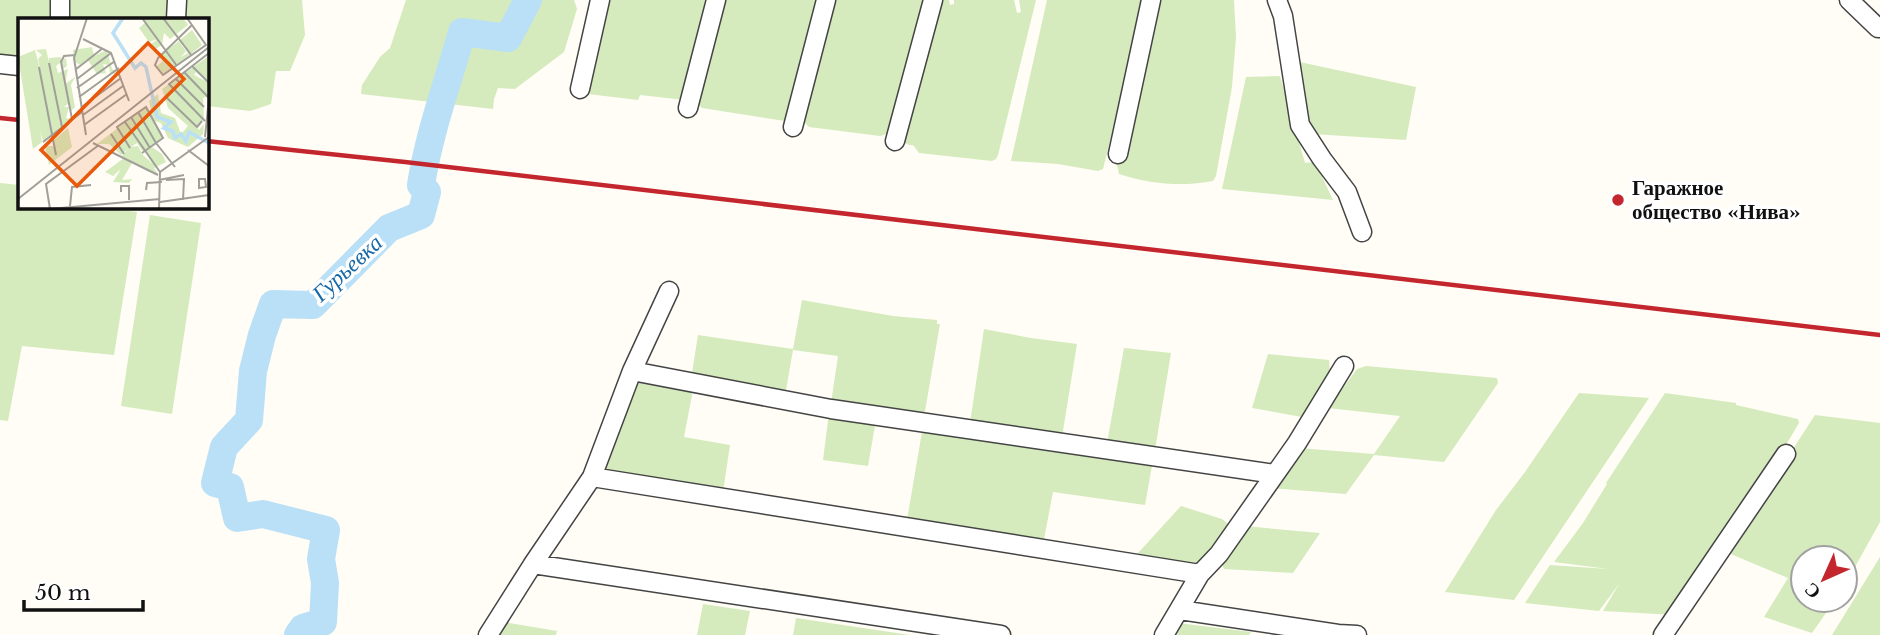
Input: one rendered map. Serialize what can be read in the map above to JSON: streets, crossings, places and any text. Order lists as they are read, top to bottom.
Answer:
{
  "water": ["Гурьевка"],
  "places": ["Гаражное общество «Нива»"],
  "scale_bar": "50 m",
  "north": "bottom left"
}
